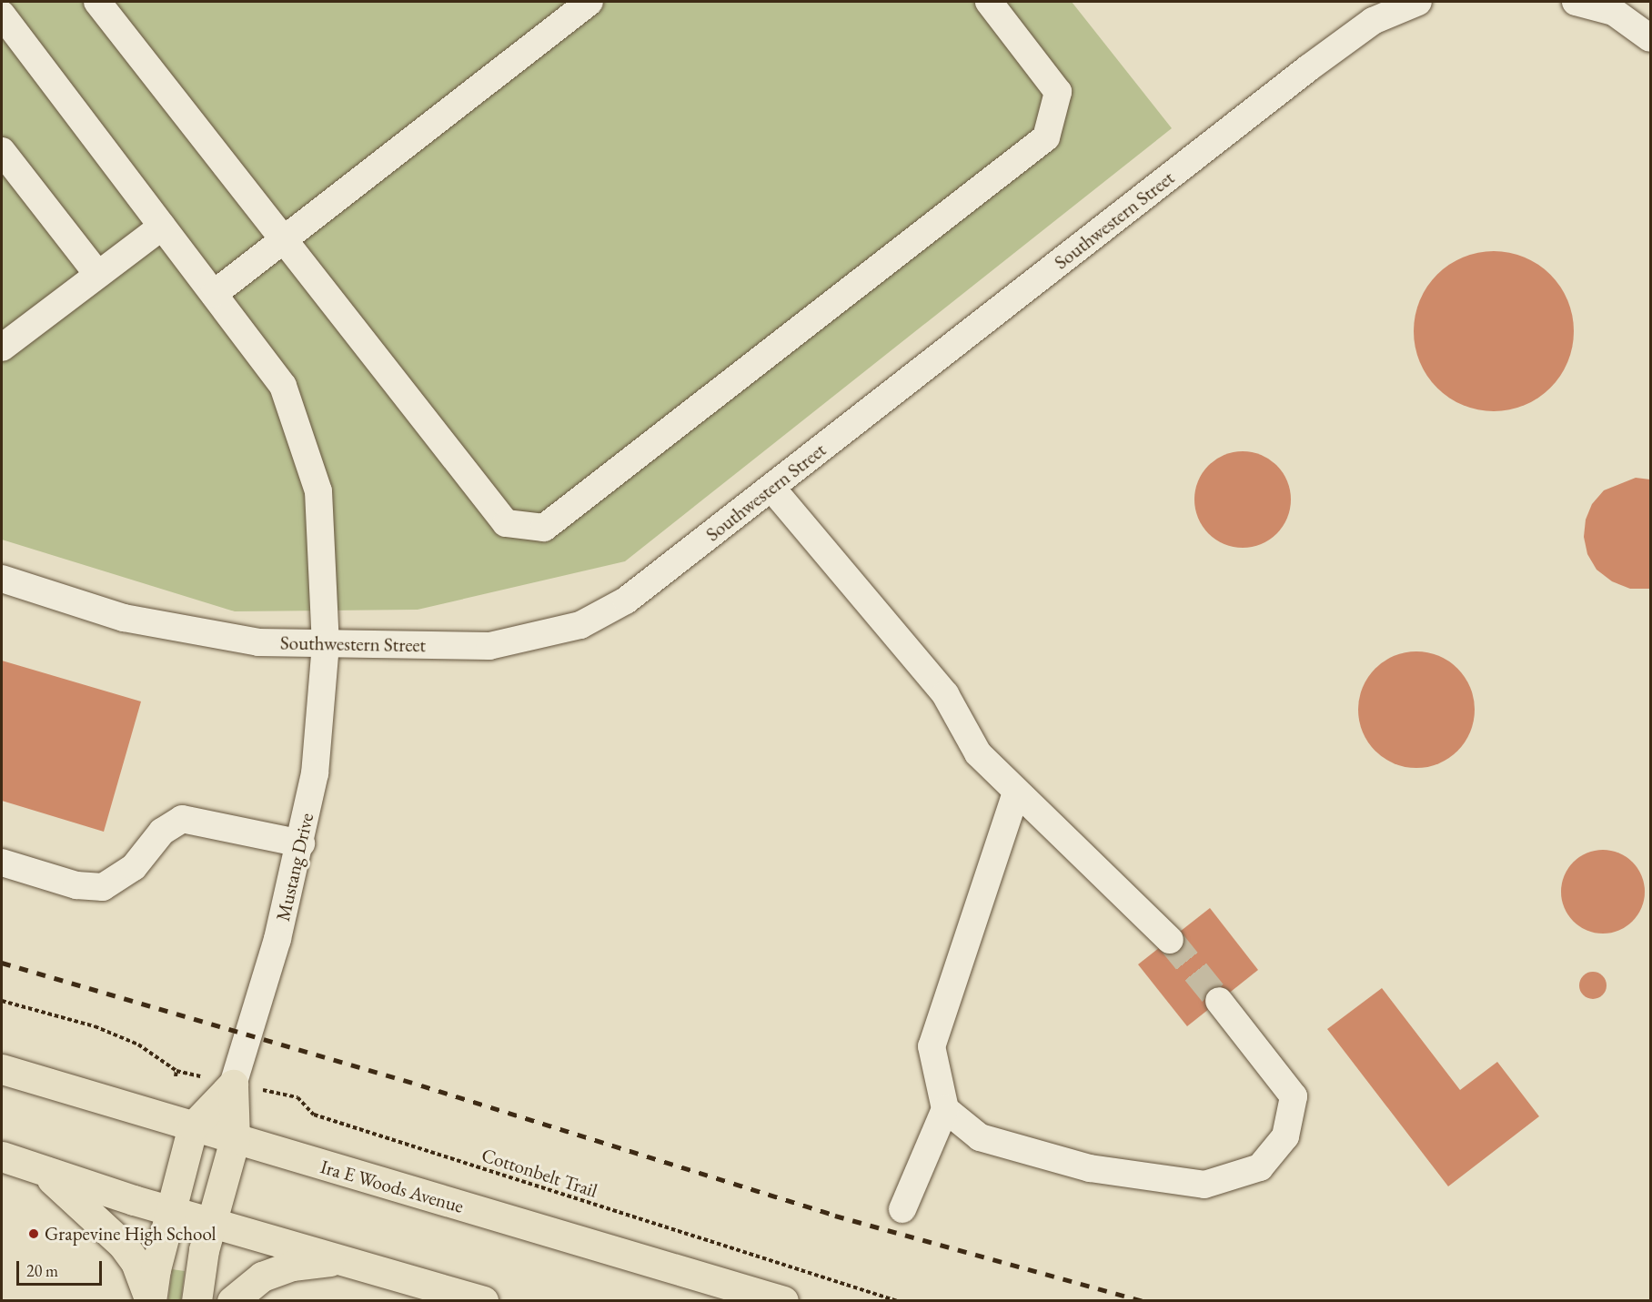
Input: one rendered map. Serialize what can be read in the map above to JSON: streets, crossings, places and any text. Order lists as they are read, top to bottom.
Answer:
{
  "streets": {
    "main road": ["Mustang Drive", "Ira E Woods Avenue"],
    "street": ["Southwestern Street"],
    "path": ["Cottonbelt Trail"]
  },
  "crossings": [
    ["Southwestern Street", "Mustang Drive"],
    ["Mustang Drive", "Cottonbelt Trail"],
    ["Mustang Drive", "Ira E Woods Avenue"]
  ],
  "places": ["Grapevine High School"],
  "scale_bar": "20 m"
}
